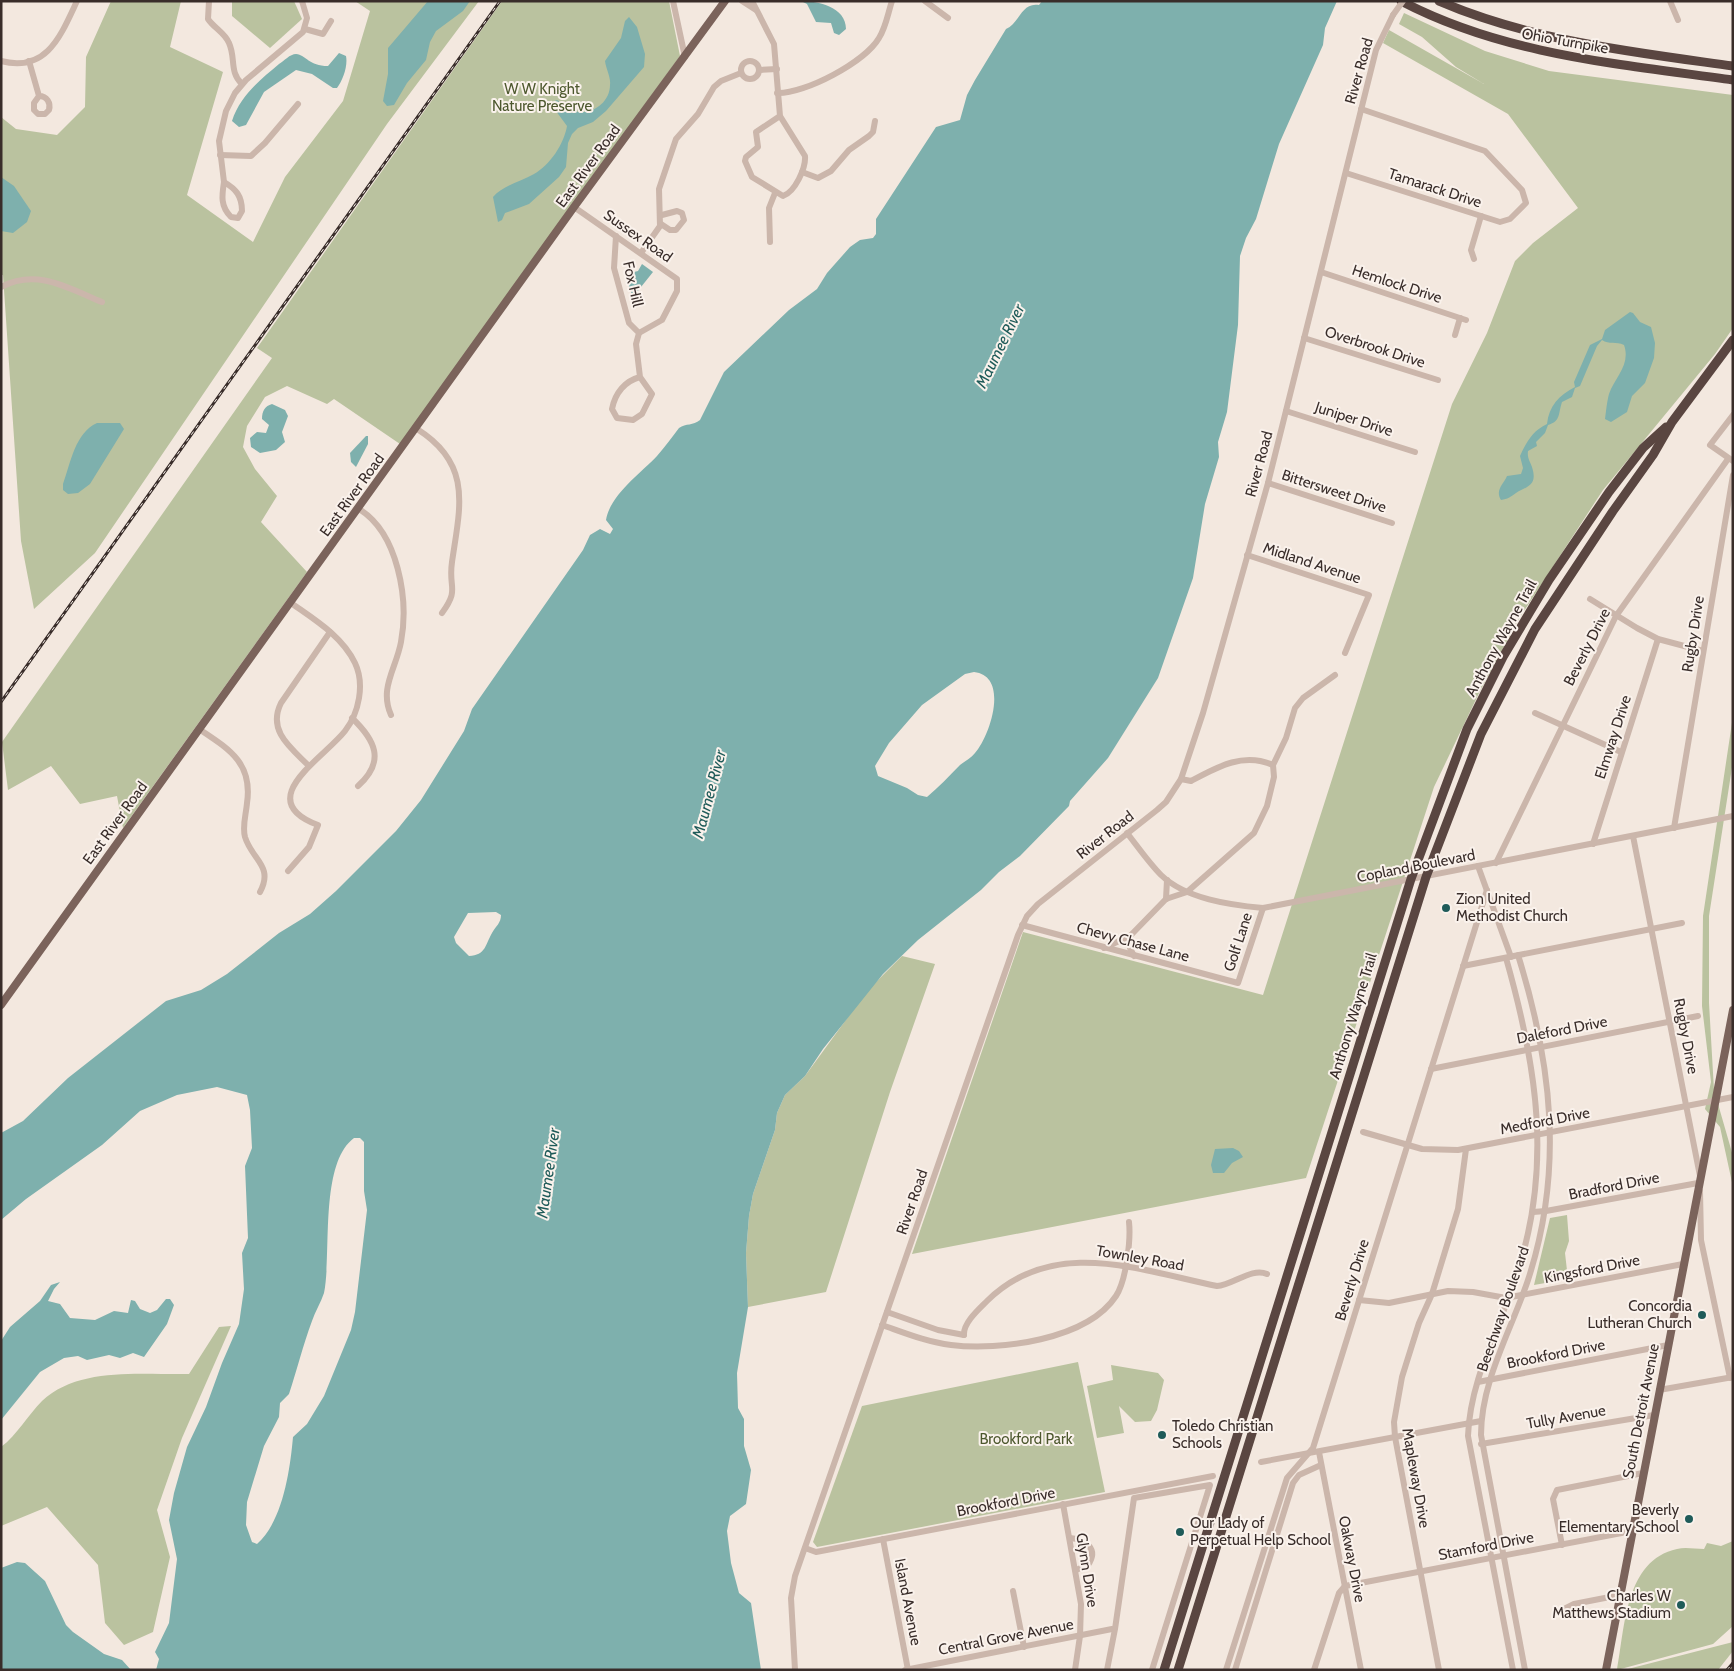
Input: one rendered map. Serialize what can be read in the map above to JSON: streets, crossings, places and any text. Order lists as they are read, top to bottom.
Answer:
{
  "streets": {
    "highway": ["Ohio Turnpike", "Anthony Wayne Trail"],
    "main road": ["East River Road", "South Detroit Avenue"],
    "street": [
      "River Road",
      "Tamarack Drive",
      "Sussex Road",
      "Fox Hill",
      "Hemlock Drive",
      "Overbrook Drive",
      "Juniper Drive",
      "Bittersweet Drive",
      "Midland Avenue",
      "Rugby Drive",
      "Beverly Drive",
      "Elmway Drive",
      "Copland Boulevard",
      "Chevy Chase Lane",
      "Golf Lane",
      "Daleford Drive",
      "Medford Drive",
      "Bradford Drive",
      "Townley Road",
      "Kingsford Drive",
      "Beechway Boulevard",
      "Brookford Drive",
      "Tully Avenue",
      "Mapleway Drive",
      "Stamford Drive",
      "Oakway Drive",
      "Glynn Drive",
      "Island Avenue",
      "Central Grove Avenue"
    ]
  },
  "crossings": [
    ["Ohio Turnpike", "River Road"],
    ["River Road", "Tamarack Drive"],
    ["River Road", "Hemlock Drive"],
    ["River Road", "Overbrook Drive"],
    ["River Road", "Juniper Drive"],
    ["River Road", "Bittersweet Drive"],
    ["River Road", "Midland Avenue"],
    ["River Road", "Copland Boulevard"],
    ["River Road", "Chevy Chase Lane"],
    ["River Road", "Brookford Drive"],
    ["East River Road", "Sussex Road"],
    ["Sussex Road", "Fox Hill"],
    ["Rugby Drive", "Copland Boulevard"],
    ["Rugby Drive", "Daleford Drive"],
    ["Rugby Drive", "Medford Drive"],
    ["Rugby Drive", "Bradford Drive"],
    ["Rugby Drive", "South Detroit Avenue"],
    ["Anthony Wayne Trail", "Copland Boulevard"],
    ["Beverly Drive", "Copland Boulevard"],
    ["Beverly Drive", "Daleford Drive"],
    ["Beverly Drive", "Medford Drive"],
    ["Beverly Drive", "Kingsford Drive"],
    ["Beverly Drive", "Beechway Boulevard"],
    ["Elmway Drive", "Copland Boulevard"],
    ["Copland Boulevard", "Golf Lane"],
    ["Copland Boulevard", "Beechway Boulevard"],
    ["Chevy Chase Lane", "Golf Lane"],
    ["Daleford Drive", "Beechway Boulevard"],
    ["Medford Drive", "Beechway Boulevard"],
    ["Medford Drive", "South Detroit Avenue"],
    ["Medford Drive", "Mapleway Drive"],
    ["Bradford Drive", "Beechway Boulevard"],
    ["Bradford Drive", "South Detroit Avenue"],
    ["Kingsford Drive", "Beechway Boulevard"],
    ["Kingsford Drive", "South Detroit Avenue"],
    ["Kingsford Drive", "Mapleway Drive"],
    ["Beechway Boulevard", "Brookford Drive"],
    ["Beechway Boulevard", "Tully Avenue"],
    ["Beechway Boulevard", "Stamford Drive"],
    ["Brookford Drive", "South Detroit Avenue"],
    ["Brookford Drive", "Glynn Drive"],
    ["Brookford Drive", "Island Avenue"],
    ["South Detroit Avenue", "Tully Avenue"],
    ["South Detroit Avenue", "Stamford Drive"],
    ["Mapleway Drive", "Stamford Drive"],
    ["Stamford Drive", "Oakway Drive"],
    ["Glynn Drive", "Central Grove Avenue"],
    ["Island Avenue", "Central Grove Avenue"]
  ],
  "water": ["Maumee River"],
  "parks": ["W W Knight Nature Preserve", "Brookford Park"],
  "places": [
    "Zion United Methodist Church",
    "Concordia Lutheran Church",
    "Toledo Christian Schools",
    "Beverly Elementary School",
    "Our Lady of Perpetual Help School",
    "Charles W Matthews Stadium"
  ]
}
